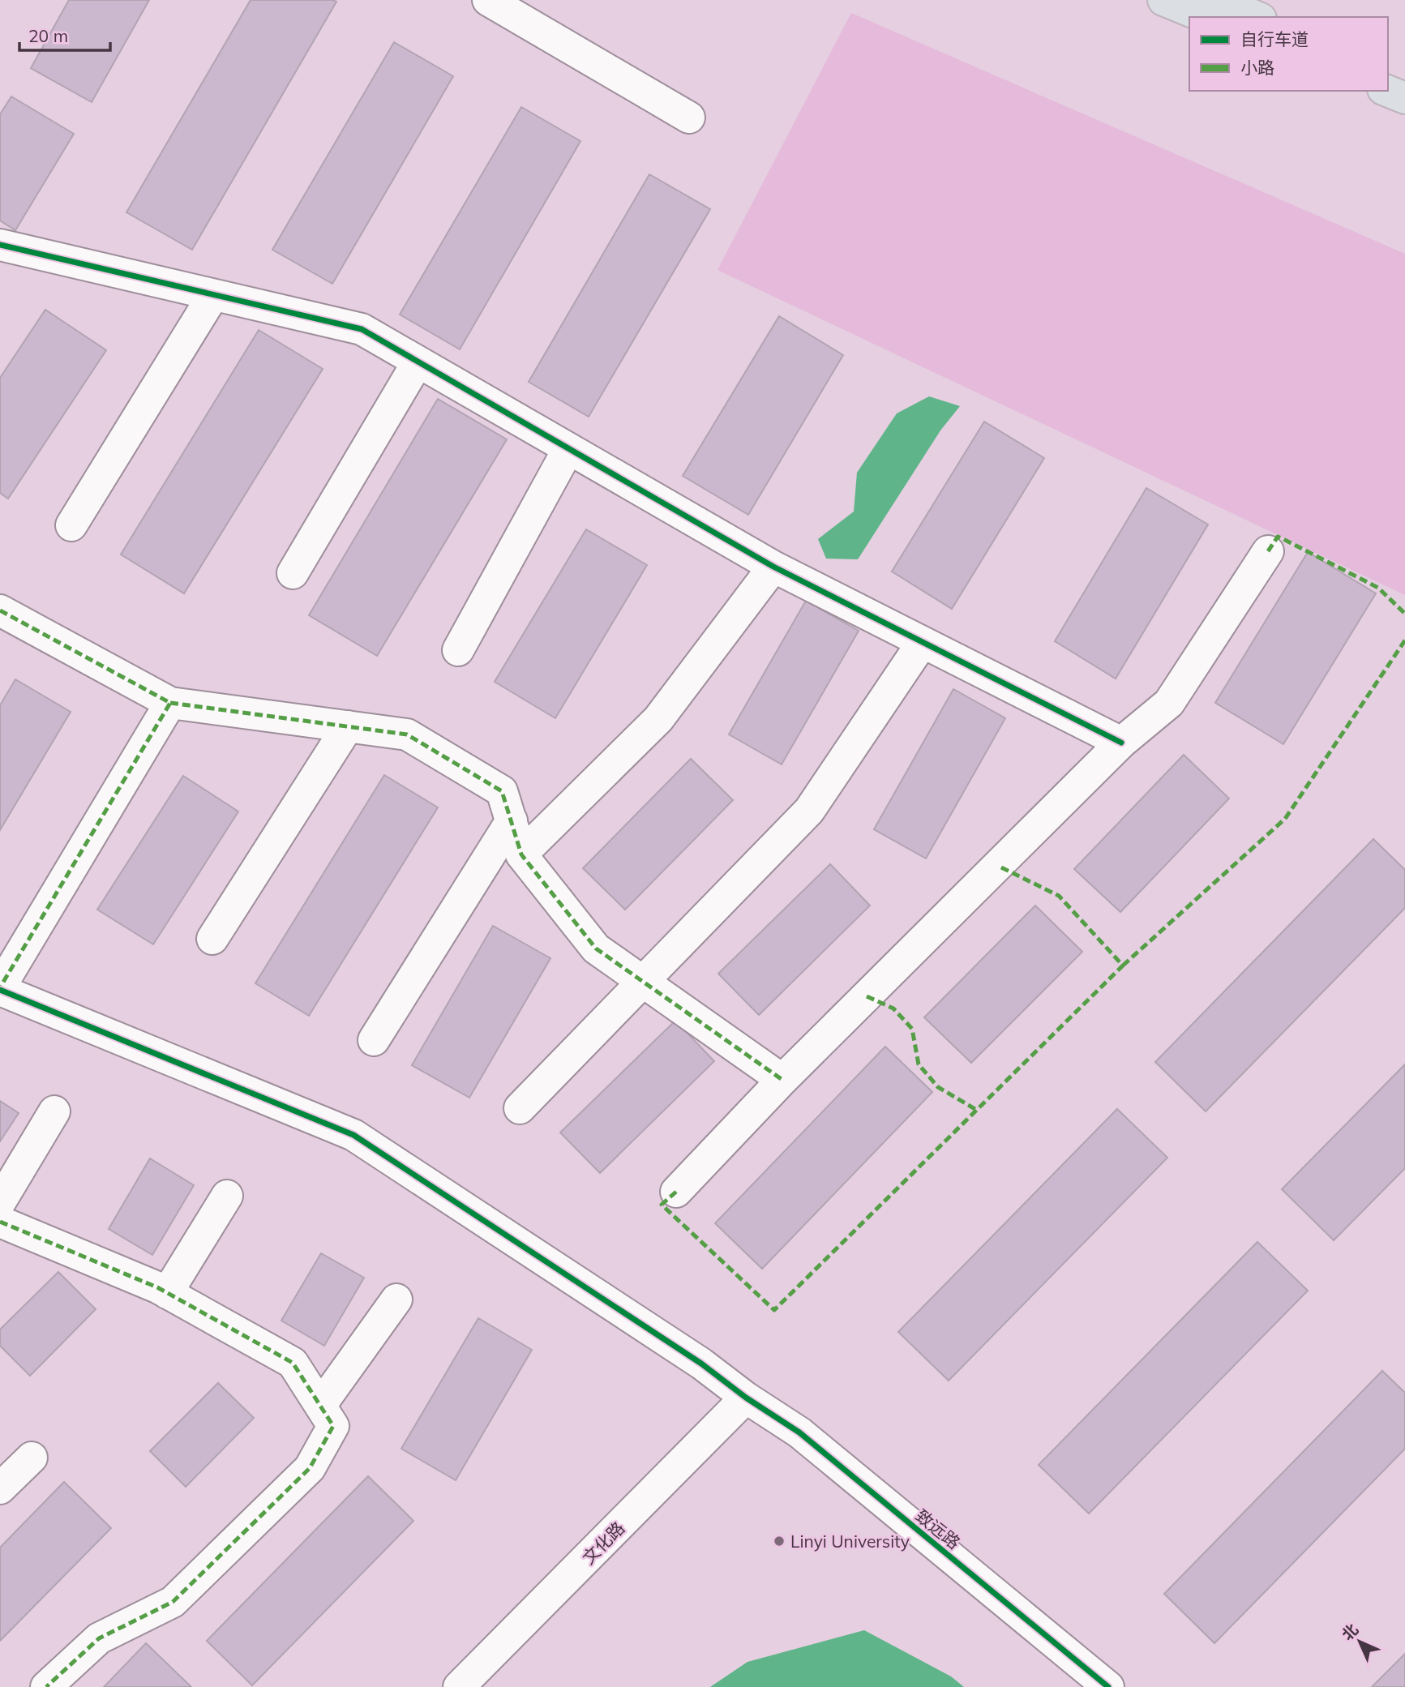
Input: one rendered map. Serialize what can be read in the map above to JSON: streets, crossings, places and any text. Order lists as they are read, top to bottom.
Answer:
{
  "streets": {
    "street": ["致远路", "文化路"]
  },
  "crossings": [
    ["致远路", "文化路"]
  ],
  "places": ["Linyi University"],
  "legend": ["自行车道", "小路"],
  "scale_bar": "20 m",
  "north": "top left"
}
